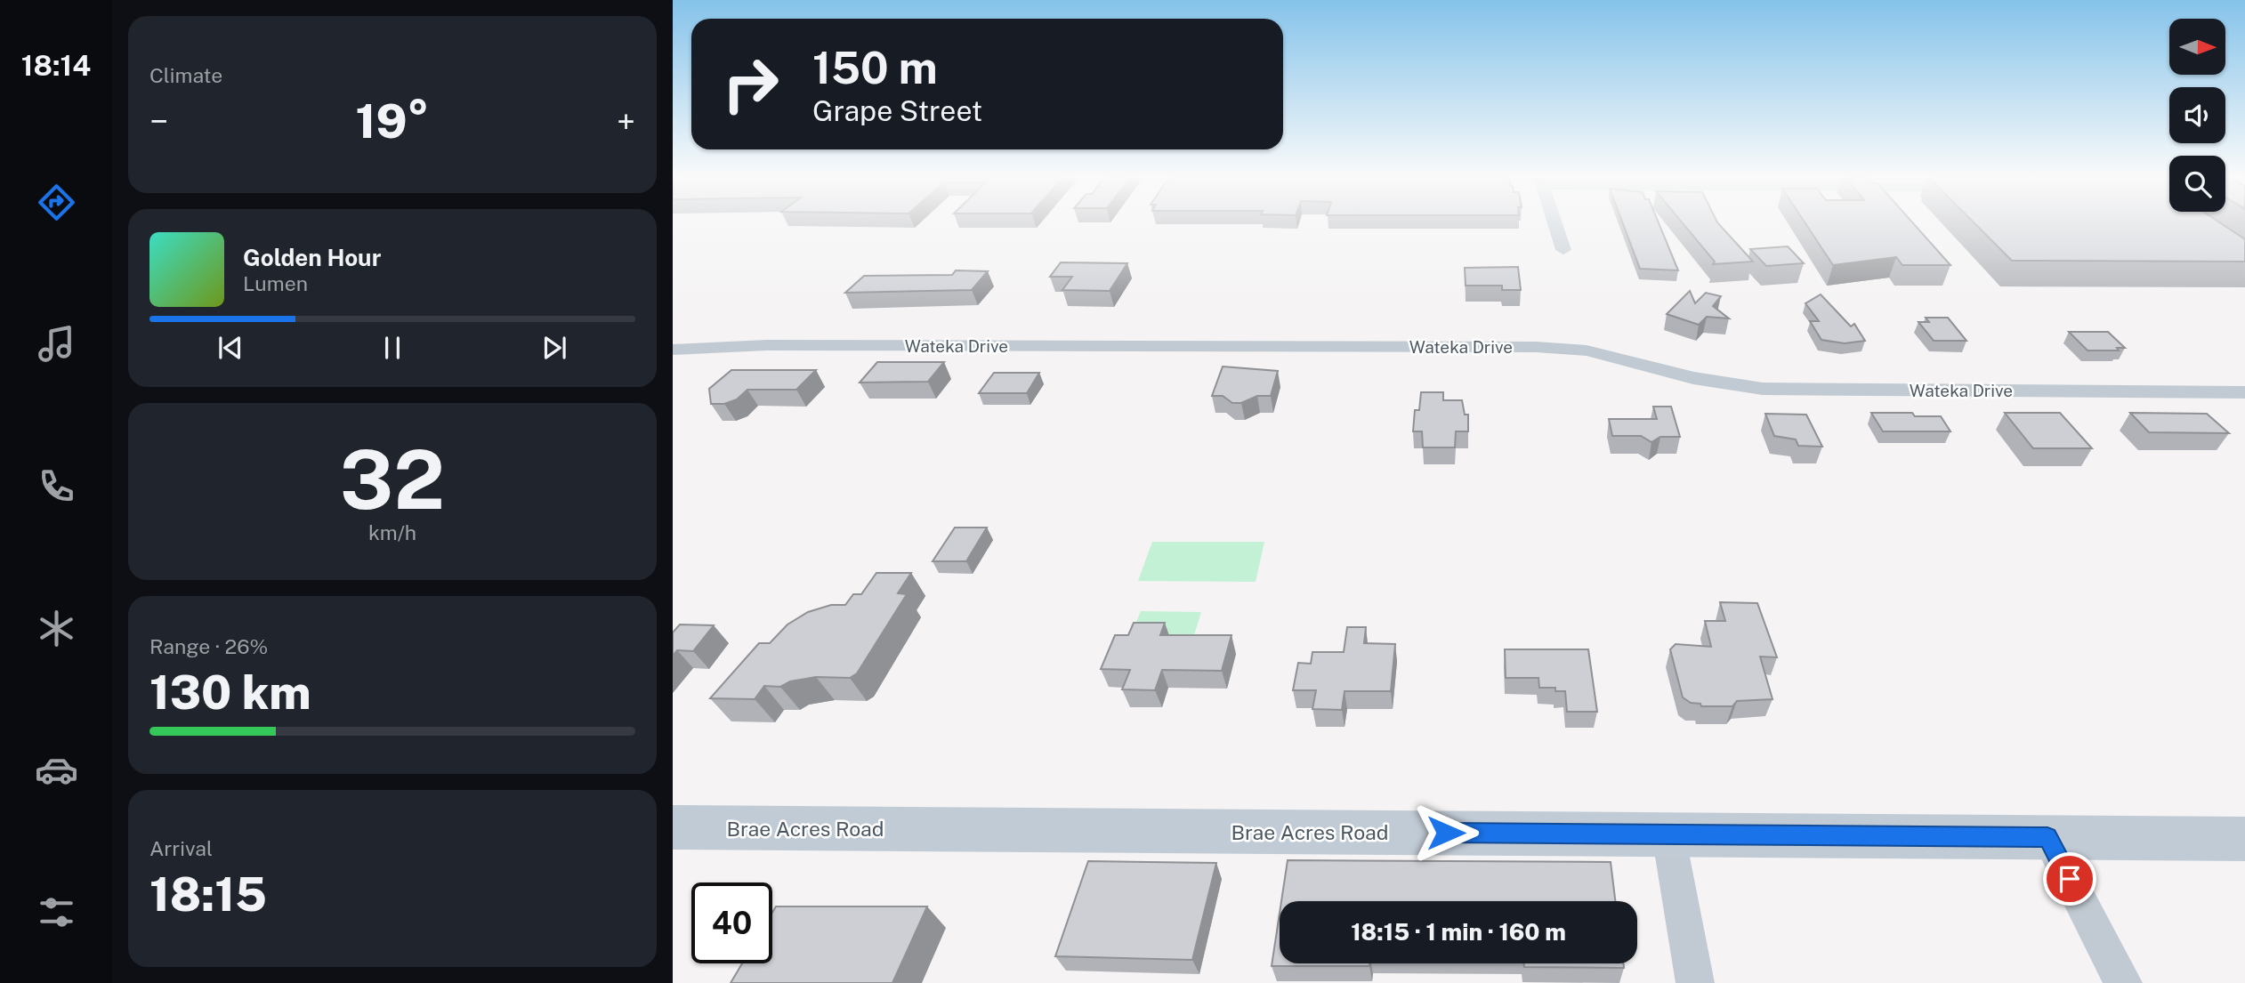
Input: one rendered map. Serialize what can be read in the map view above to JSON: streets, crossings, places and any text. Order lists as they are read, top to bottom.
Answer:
{
  "streets": {
    "street": ["Wateka Drive", "Brae Acres Road"]
  },
  "north": "right",
  "page": {
    "tabs": "18:14",
    "tile": [
      "Climate",
      ["32", "km/h"],
      ["Range · 26%", "130 km"],
      ["Arrival", "18:15"]
    ],
    "turn": ["150 m", "Grape Street"],
    "heat": ["−", "19°", "+"],
    "song": ["Golden Hour", "Lumen"],
    "limit": "40",
    "trip": "18:15 · 1 min · 160 m"
  }
}
